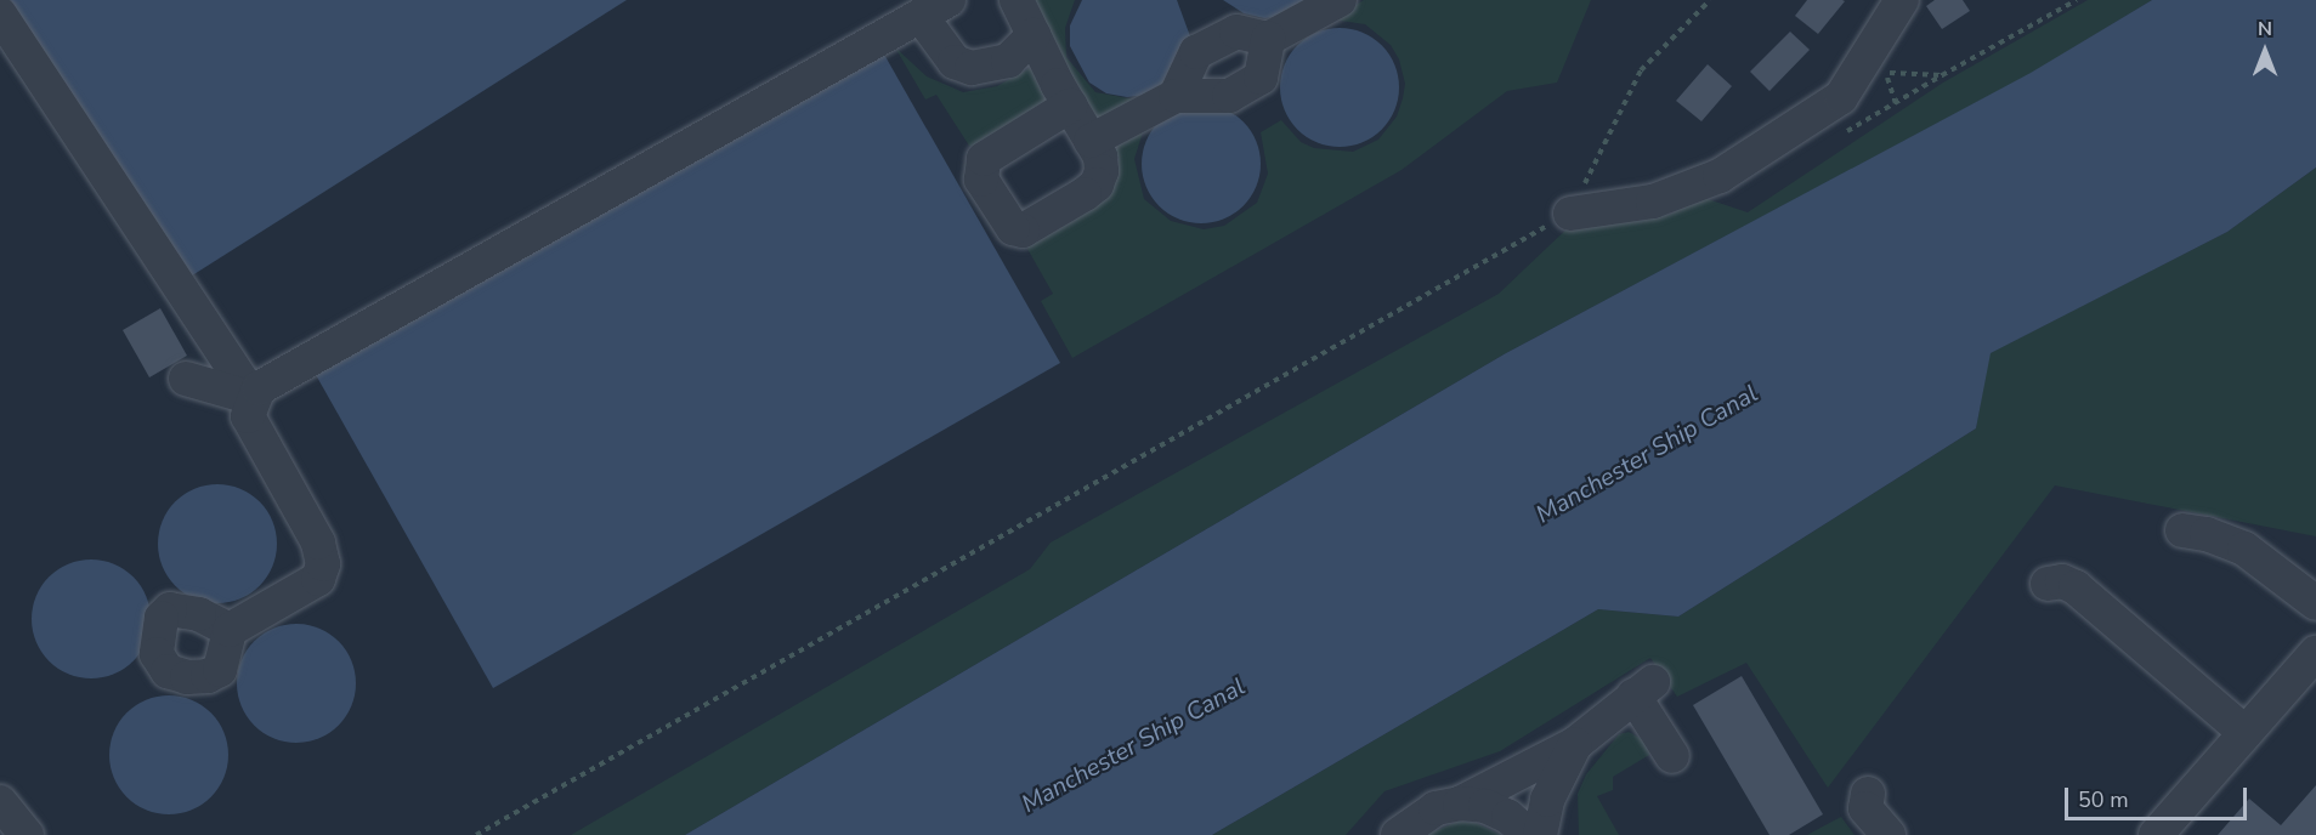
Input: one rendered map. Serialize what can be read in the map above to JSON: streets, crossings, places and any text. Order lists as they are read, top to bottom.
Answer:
{
  "water": ["Manchester Ship Canal"],
  "scale_bar": "50 m",
  "north": "top"
}
